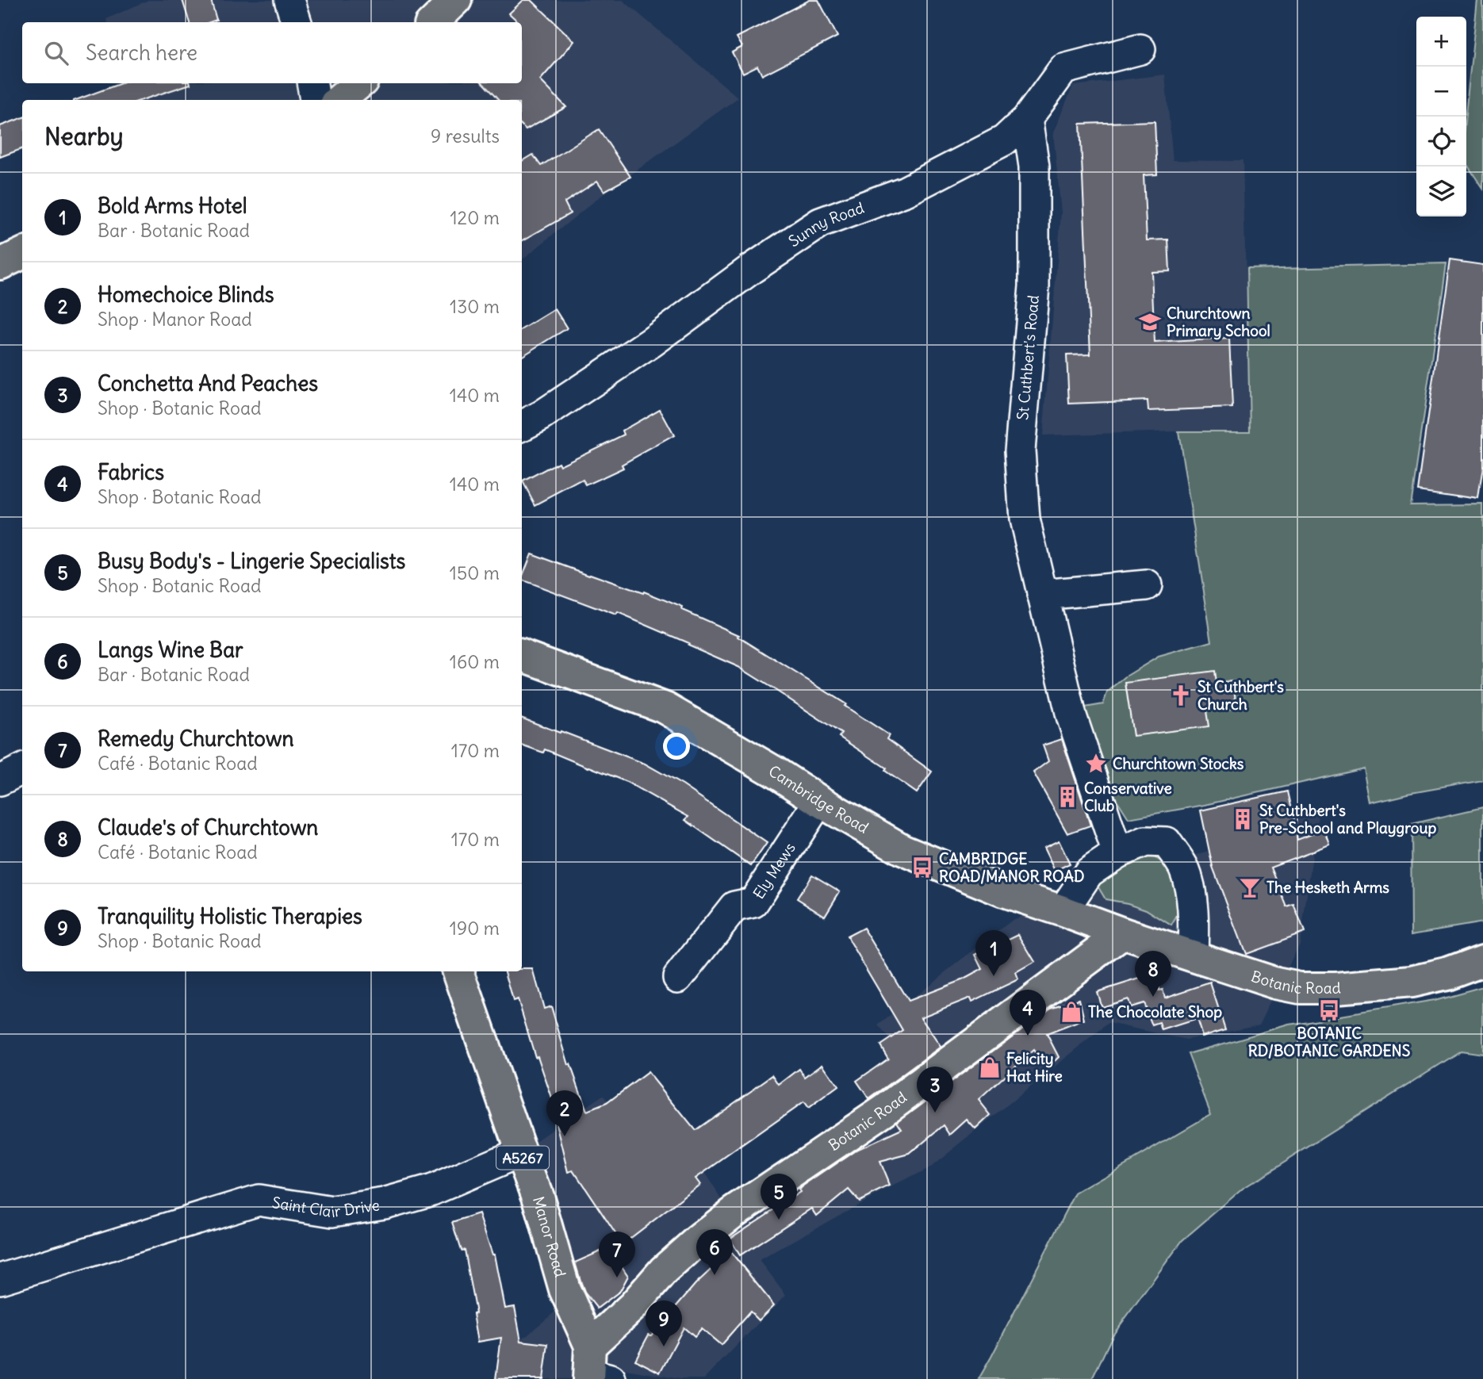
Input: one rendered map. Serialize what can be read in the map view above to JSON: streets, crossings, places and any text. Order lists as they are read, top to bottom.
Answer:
{
  "streets": {
    "main road": [
      "Cambridge Road",
      "Botanic Road",
      "A5267",
      "Manor Road"
    ],
    "street": [
      "Sunny Road",
      "St Cuthbert's Road",
      "Ely Mews",
      "Saint Clair Drive"
    ]
  },
  "crossings": [
    ["Sunny Road", "St Cuthbert's Road"],
    ["Cambridge Road", "Ely Mews"],
    ["Cambridge Road", "Botanic Road"],
    ["Botanic Road", "Manor Road"],
    ["Saint Clair Drive", "Manor Road"]
  ],
  "places": {
    "school or university": ["Churchtown Primary School"],
    "church": ["St Cuthbert's Church"],
    "place": ["Churchtown Stocks"],
    "building": ["Conservative Club", "St Cuthbert's Pre-School and Playgroup"],
    "bus stop": ["CAMBRIDGE ROAD/MANOR ROAD", "BOTANIC RD/BOTANIC GARDENS"],
    "bar": ["The Hesketh Arms"],
    "shop": ["The Chocolate Shop", "Felicity Hat Hire"]
  },
  "page": {
    "map_buttons": ["+", "−"],
    "search": "Search here",
    "heading": ["Nearby", "9 results"],
    "list": [
      {
        "mark": "1",
        "name": "Bold Arms Hotel",
        "note": "Bar · Botanic Road",
        "value": "120 m"
      },
      {
        "mark": "2",
        "name": "Homechoice Blinds",
        "note": "Shop · Manor Road",
        "value": "130 m"
      },
      {
        "mark": "3",
        "name": "Conchetta And Peaches",
        "note": "Shop · Botanic Road",
        "value": "140 m"
      },
      {
        "mark": "4",
        "name": "Fabrics",
        "note": "Shop · Botanic Road",
        "value": "140 m"
      },
      {
        "mark": "5",
        "name": "Busy Body's - Lingerie Specialists",
        "note": "Shop · Botanic Road",
        "value": "150 m"
      },
      {
        "mark": "6",
        "name": "Langs Wine Bar",
        "note": "Bar · Botanic Road",
        "value": "160 m"
      },
      {
        "mark": "7",
        "name": "Remedy Churchtown",
        "note": "Café · Botanic Road",
        "value": "170 m"
      },
      {
        "mark": "8",
        "name": "Claude's of Churchtown",
        "note": "Café · Botanic Road",
        "value": "170 m"
      },
      {
        "mark": "9",
        "name": "Tranquility Holistic Therapies",
        "note": "Shop · Botanic Road",
        "value": "190 m"
      }
    ],
    "pins": [
      "1",
      "8",
      "4",
      "3",
      "2",
      "5",
      "6",
      "7",
      "9"
    ]
  }
}
